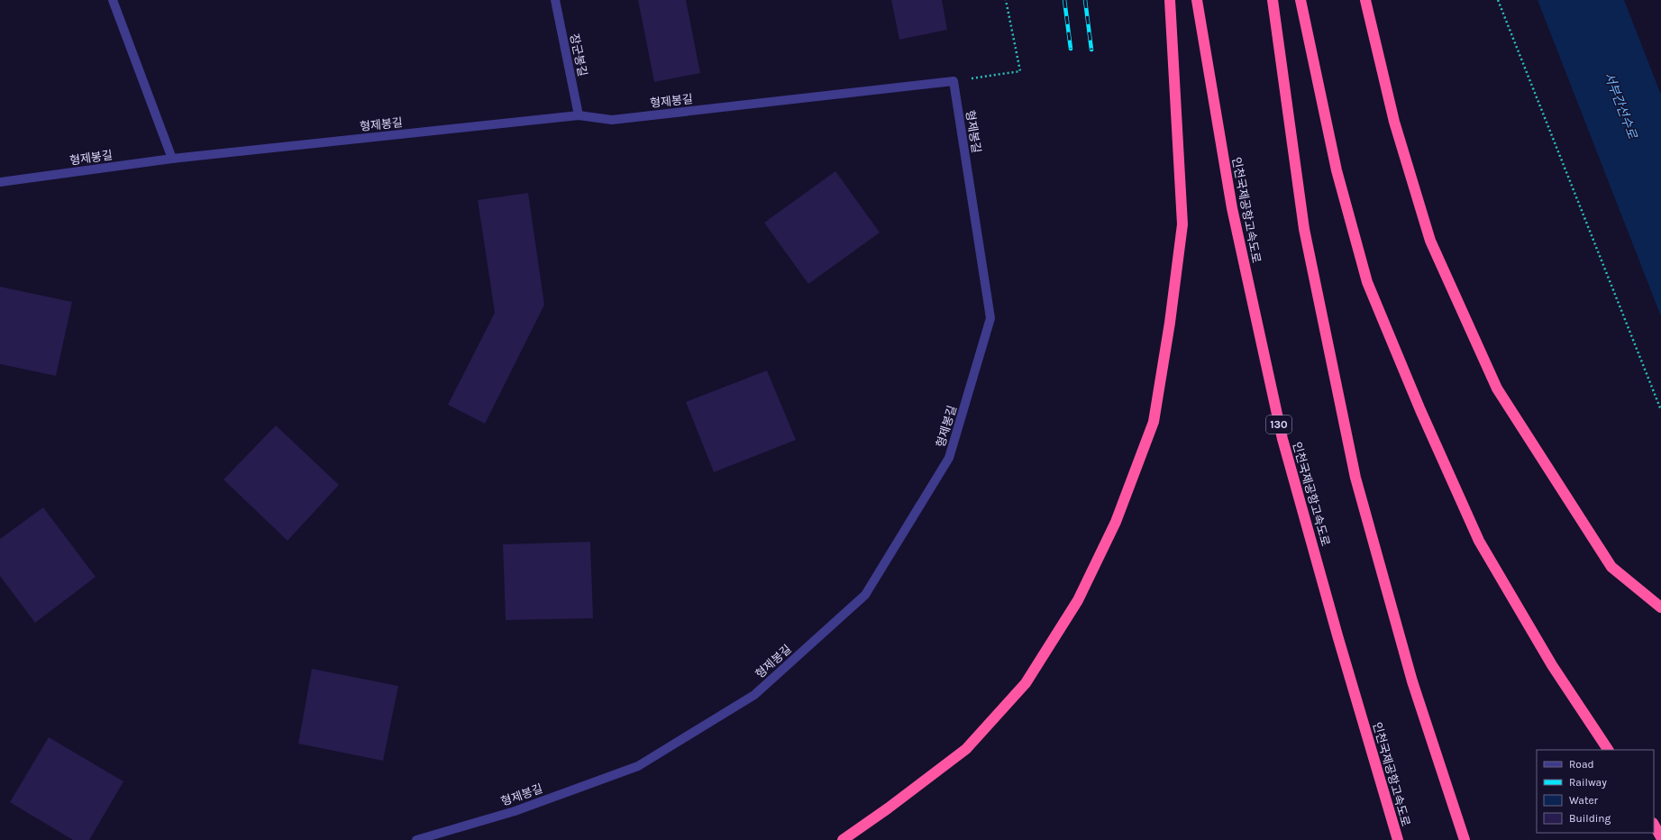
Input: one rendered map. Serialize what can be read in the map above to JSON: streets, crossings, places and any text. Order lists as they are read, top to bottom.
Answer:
{
  "streets": {
    "highway": ["인천국제공항고속도로", "130"],
    "street": ["장군봉길", "형제봉길"]
  },
  "crossings": [
    ["장군봉길", "형제봉길"]
  ],
  "water": ["서부간선수로"],
  "legend": [
    "Road",
    "Railway",
    "Water",
    "Building"
  ]
}
